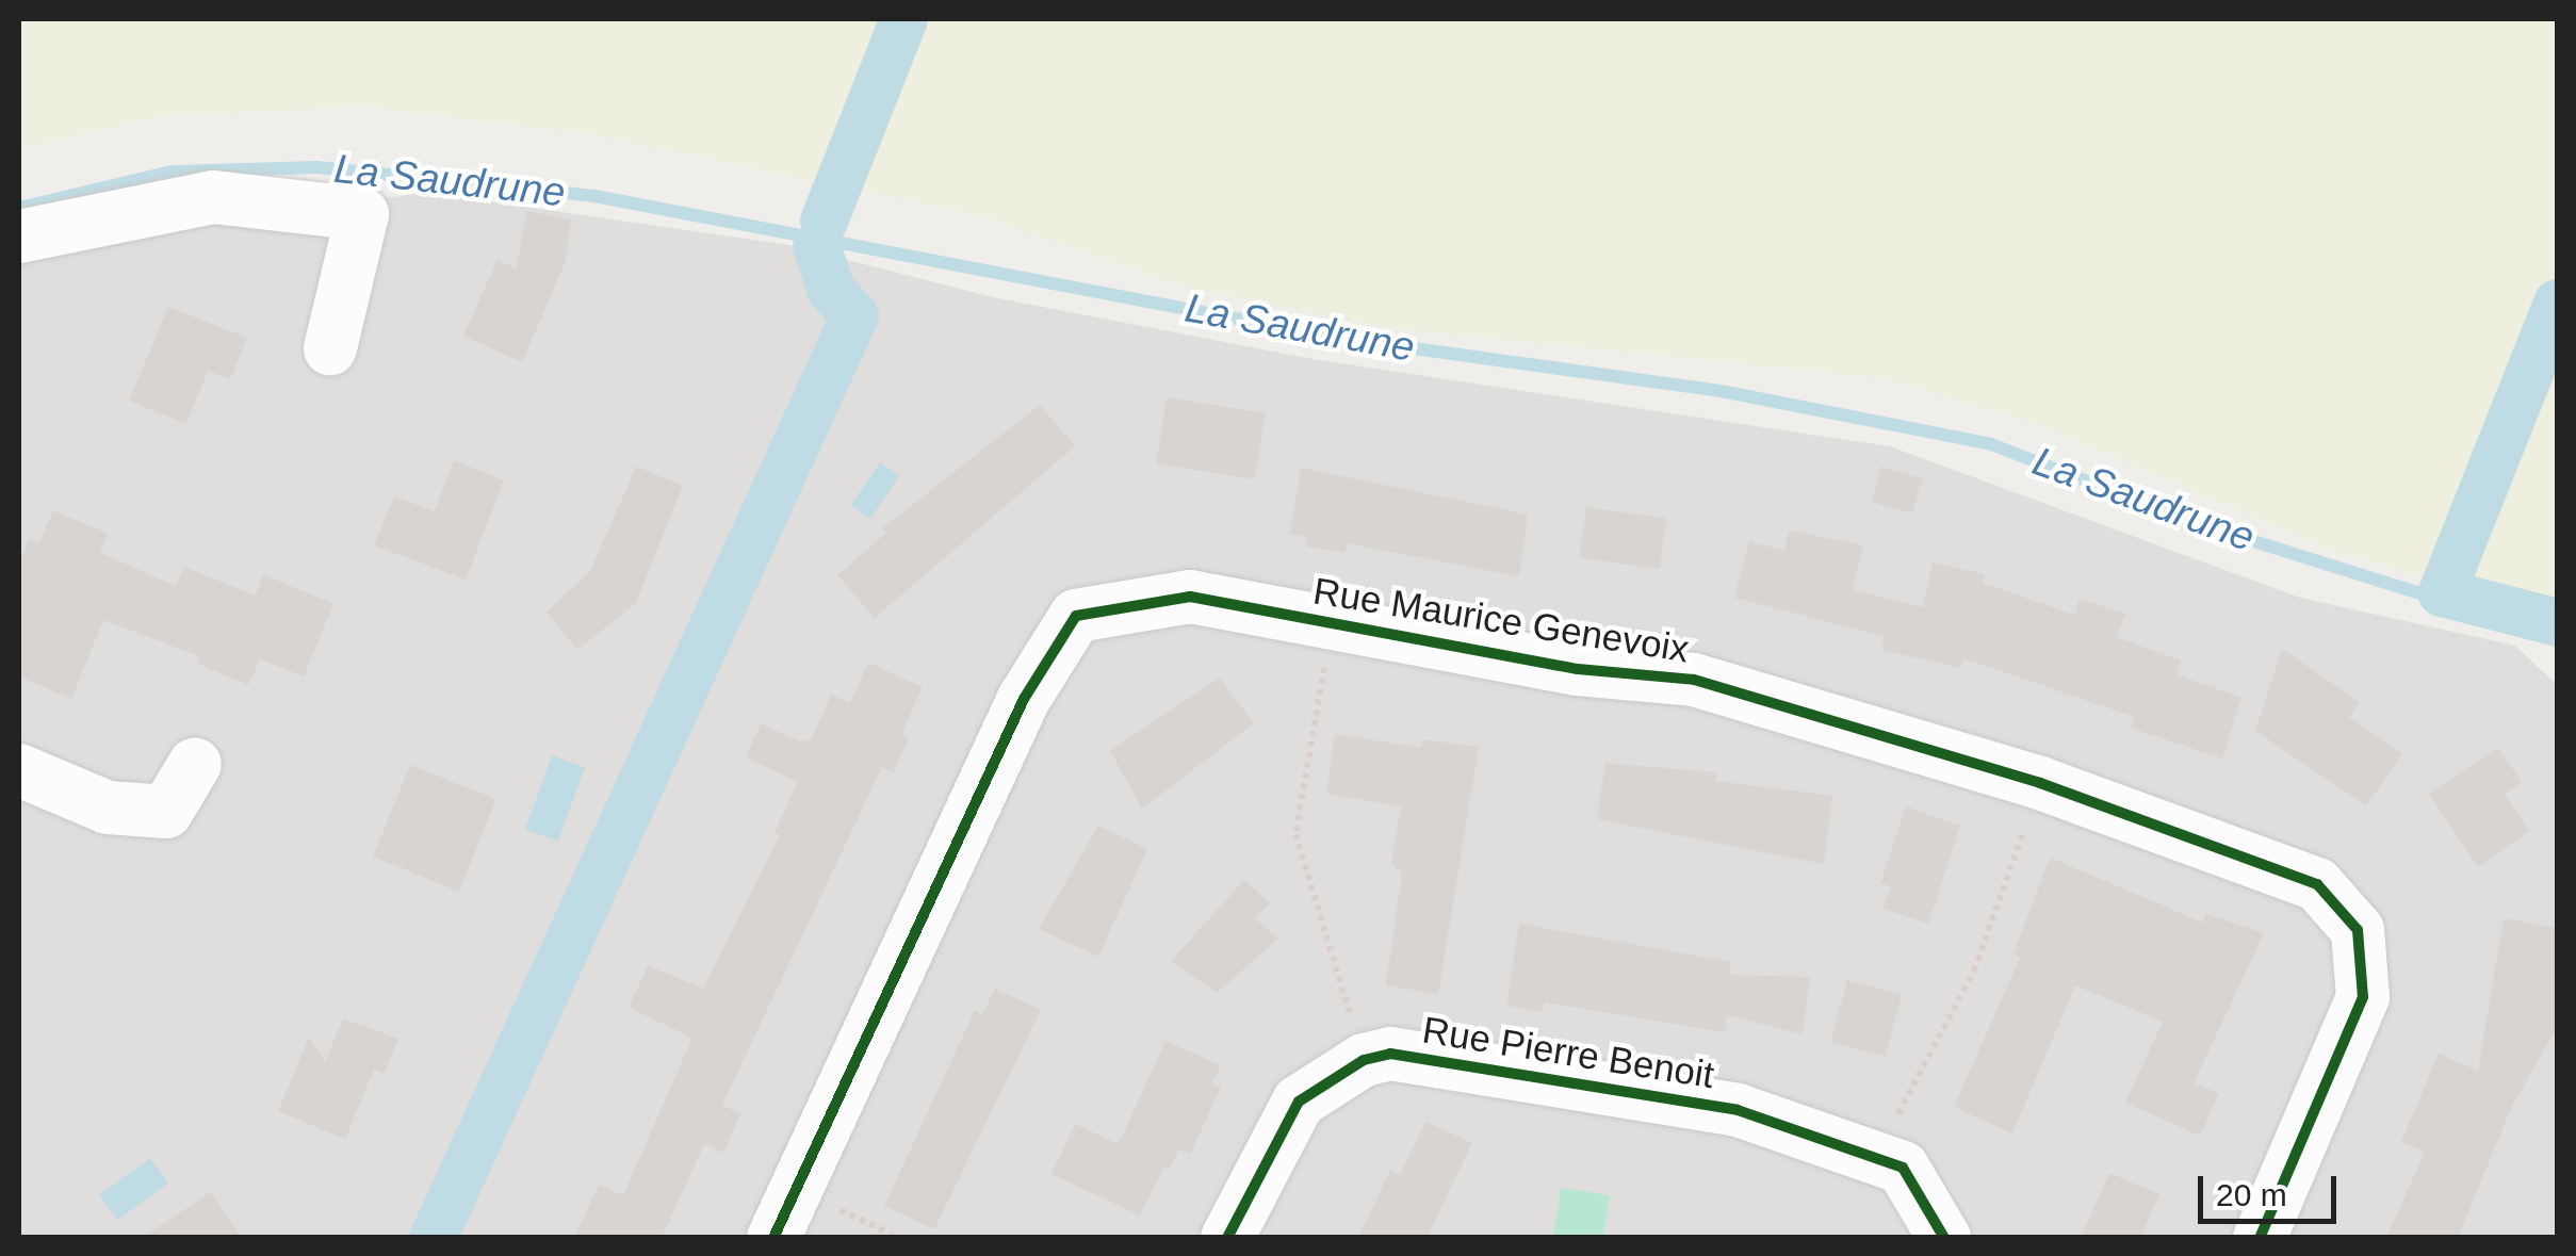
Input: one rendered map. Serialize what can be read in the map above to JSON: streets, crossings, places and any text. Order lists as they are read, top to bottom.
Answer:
{
  "streets": {
    "street": ["Rue Maurice Genevoix", "Rue Pierre Benoit"]
  },
  "water": ["La Saudrune"],
  "scale_bar": "20 m"
}
